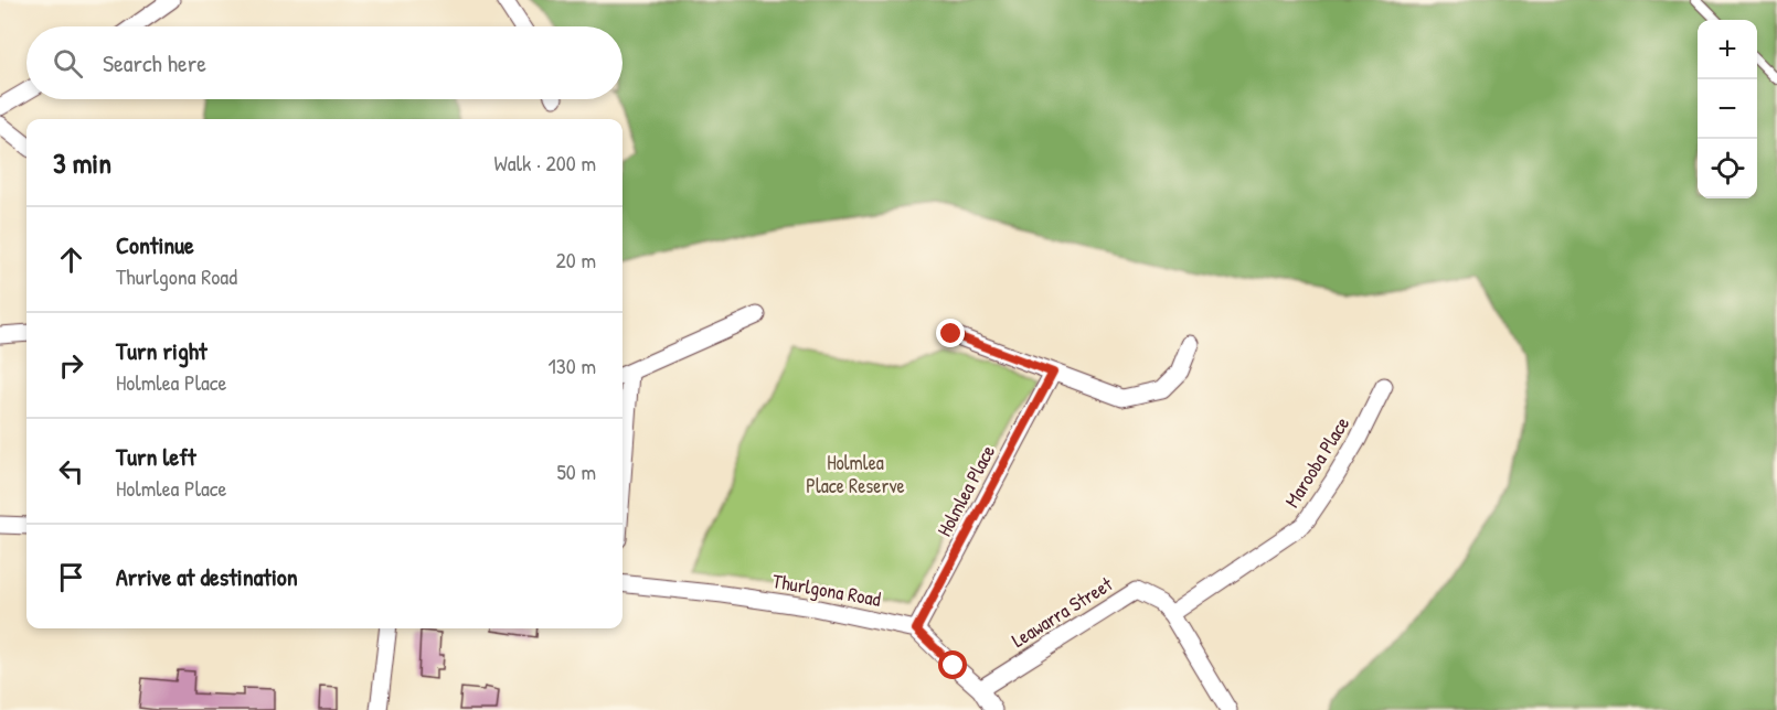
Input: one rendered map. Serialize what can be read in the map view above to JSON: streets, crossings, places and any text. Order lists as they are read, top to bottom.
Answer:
{
  "streets": {
    "street": [
      "Marooba Place",
      "Holmlea Place",
      "Thurlgona Road",
      "Leawarra Street"
    ]
  },
  "crossings": [
    ["Marooba Place", "Leawarra Street"],
    ["Holmlea Place", "Thurlgona Road"]
  ],
  "parks": ["Holmlea Place Reserve"],
  "page": {
    "map_buttons": ["+", "−"],
    "search": "Search here",
    "heading": ["3 min", "Walk · 200 m"],
    "list": [
      ["Continue", "Thurlgona Road", "20 m"],
      ["Turn right", "Holmlea Place", "130 m"],
      ["Turn left", "Holmlea Place", "50 m"],
      "Arrive at destination"
    ]
  }
}
